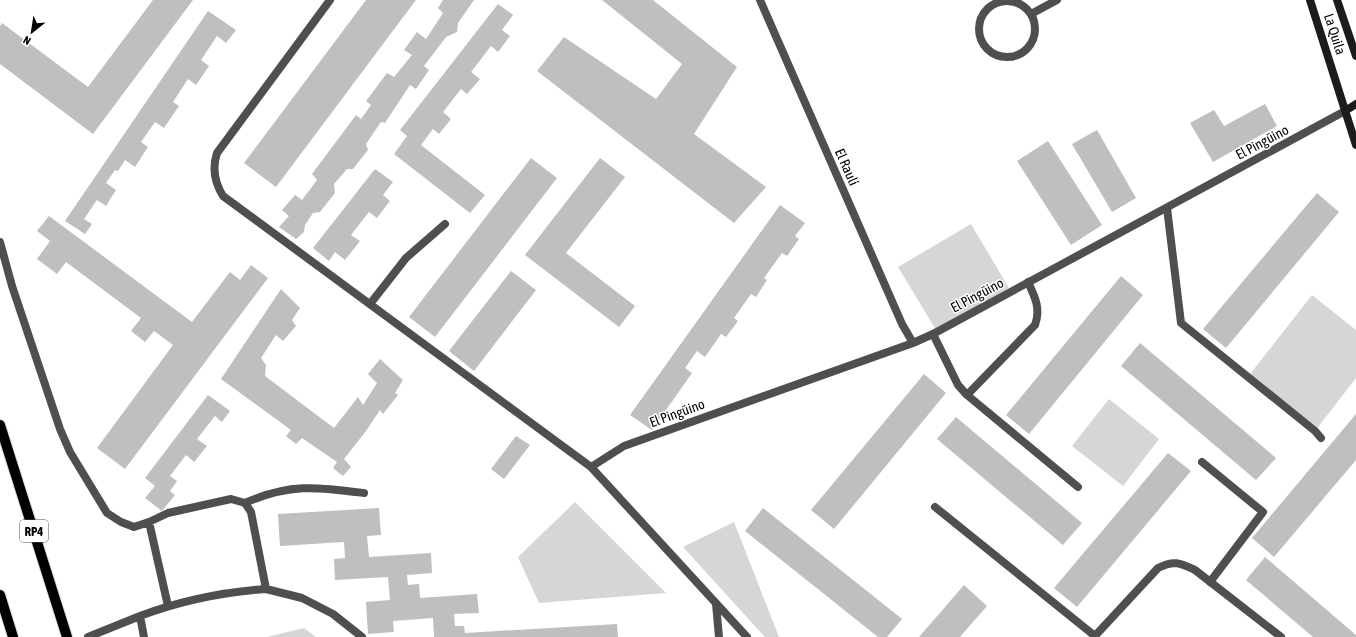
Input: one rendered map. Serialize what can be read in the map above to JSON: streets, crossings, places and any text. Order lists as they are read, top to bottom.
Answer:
{
  "streets": {
    "main road": ["La Quila", "El Pingüino", "RP4"],
    "street": ["El Raulí"]
  },
  "crossings": [
    ["La Quila", "El Pingüino"],
    ["El Pingüino", "El Raulí"]
  ],
  "north": "bottom left"
}
